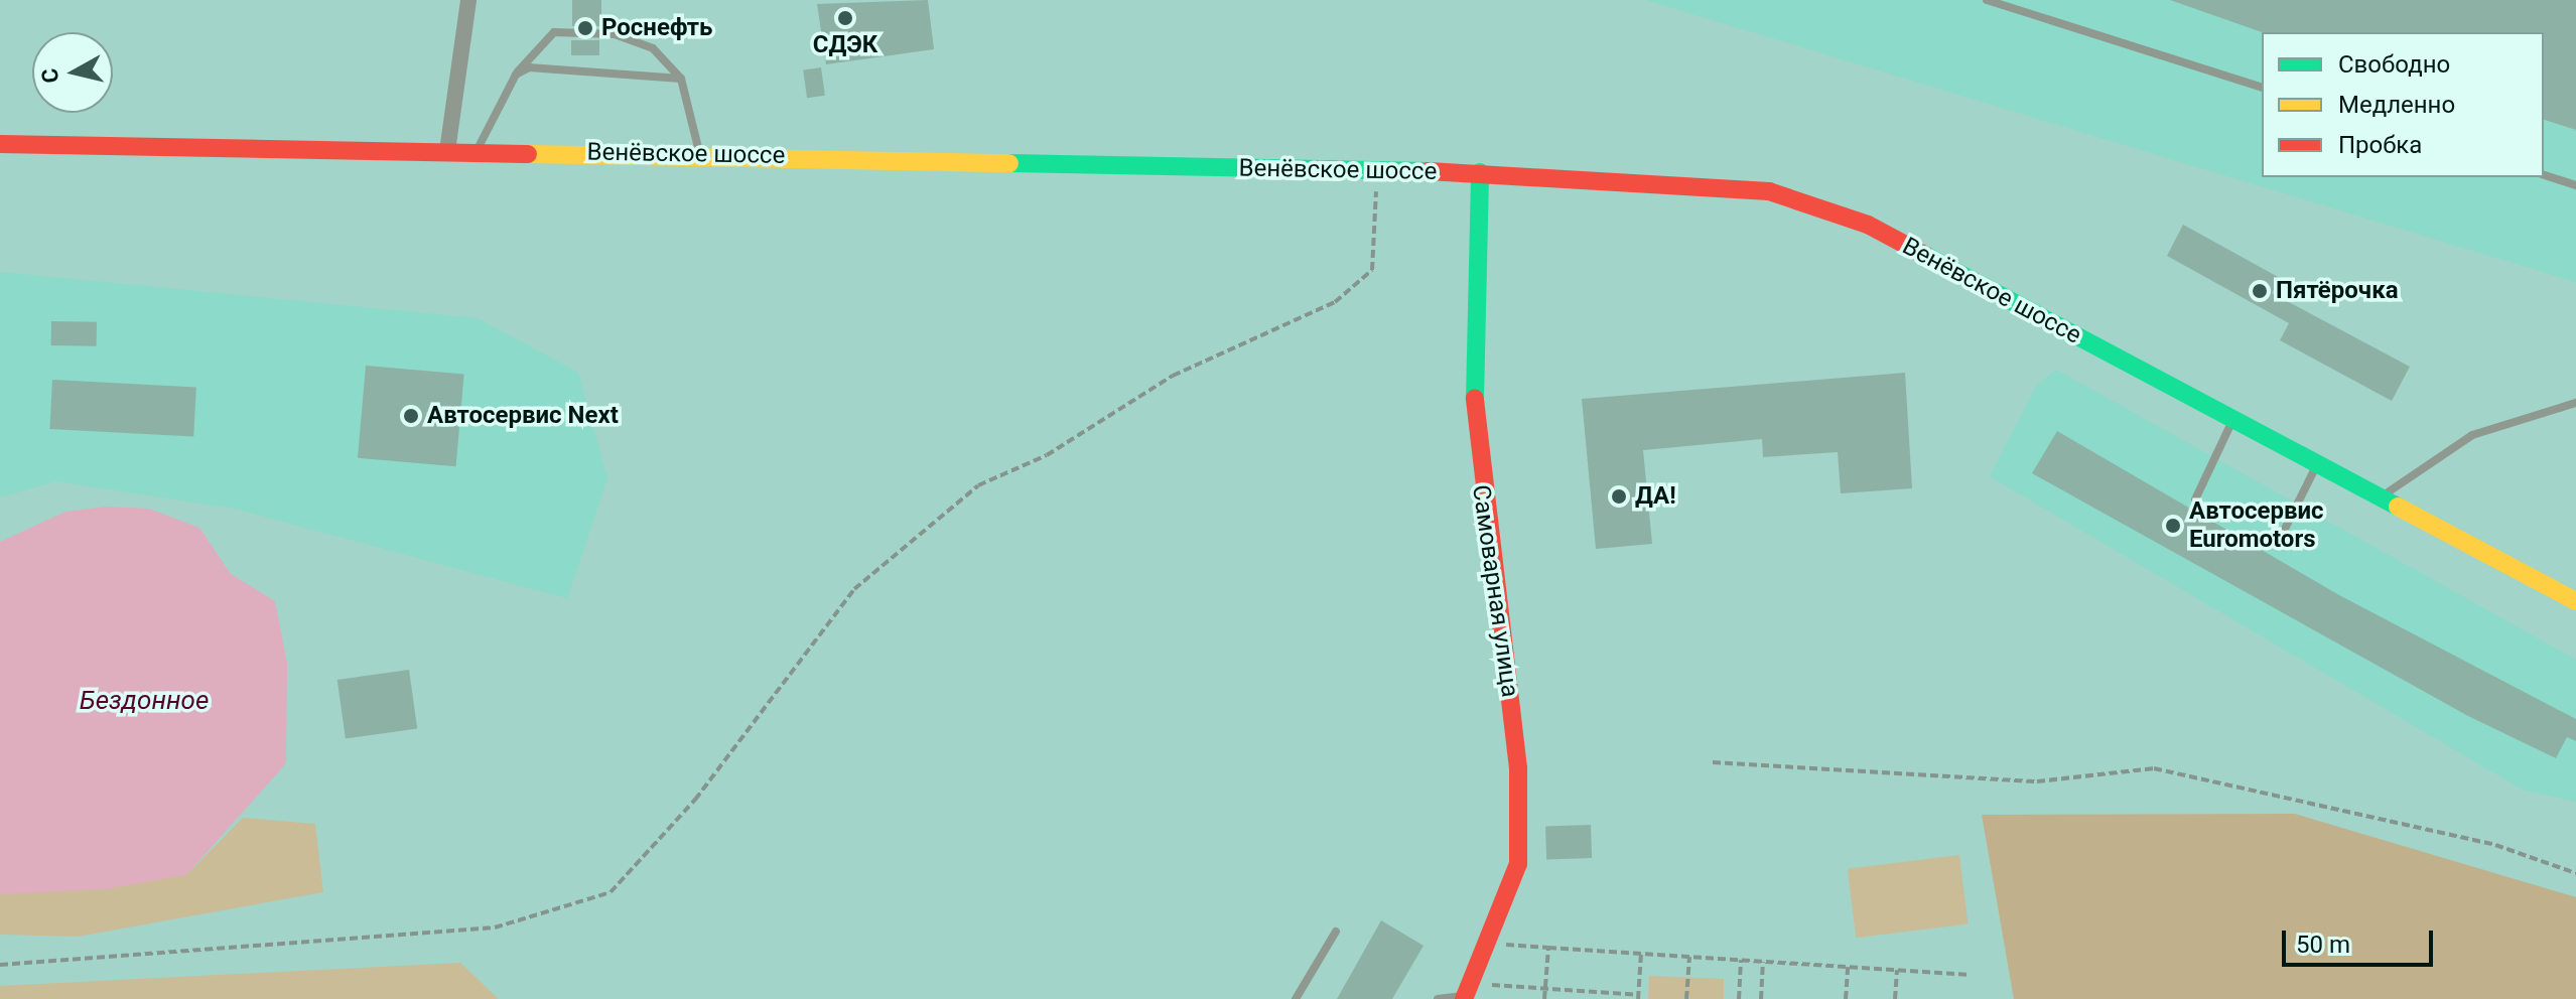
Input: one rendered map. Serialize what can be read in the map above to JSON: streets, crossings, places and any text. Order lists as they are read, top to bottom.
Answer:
{
  "streets": {
    "main road": ["Венёвское шоссе", "Самоварная улица"]
  },
  "crossings": [
    ["Венёвское шоссе", "Самоварная улица"]
  ],
  "water": ["Бездонное"],
  "places": [
    "СДЭК",
    "Роснефть",
    "Пятёрочка",
    "Автосервис Next",
    "ДА!",
    "Автосервис Euromotors"
  ],
  "legend": ["Свободно", "Медленно", "Пробка"],
  "scale_bar": "50 m",
  "north": "left"
}
